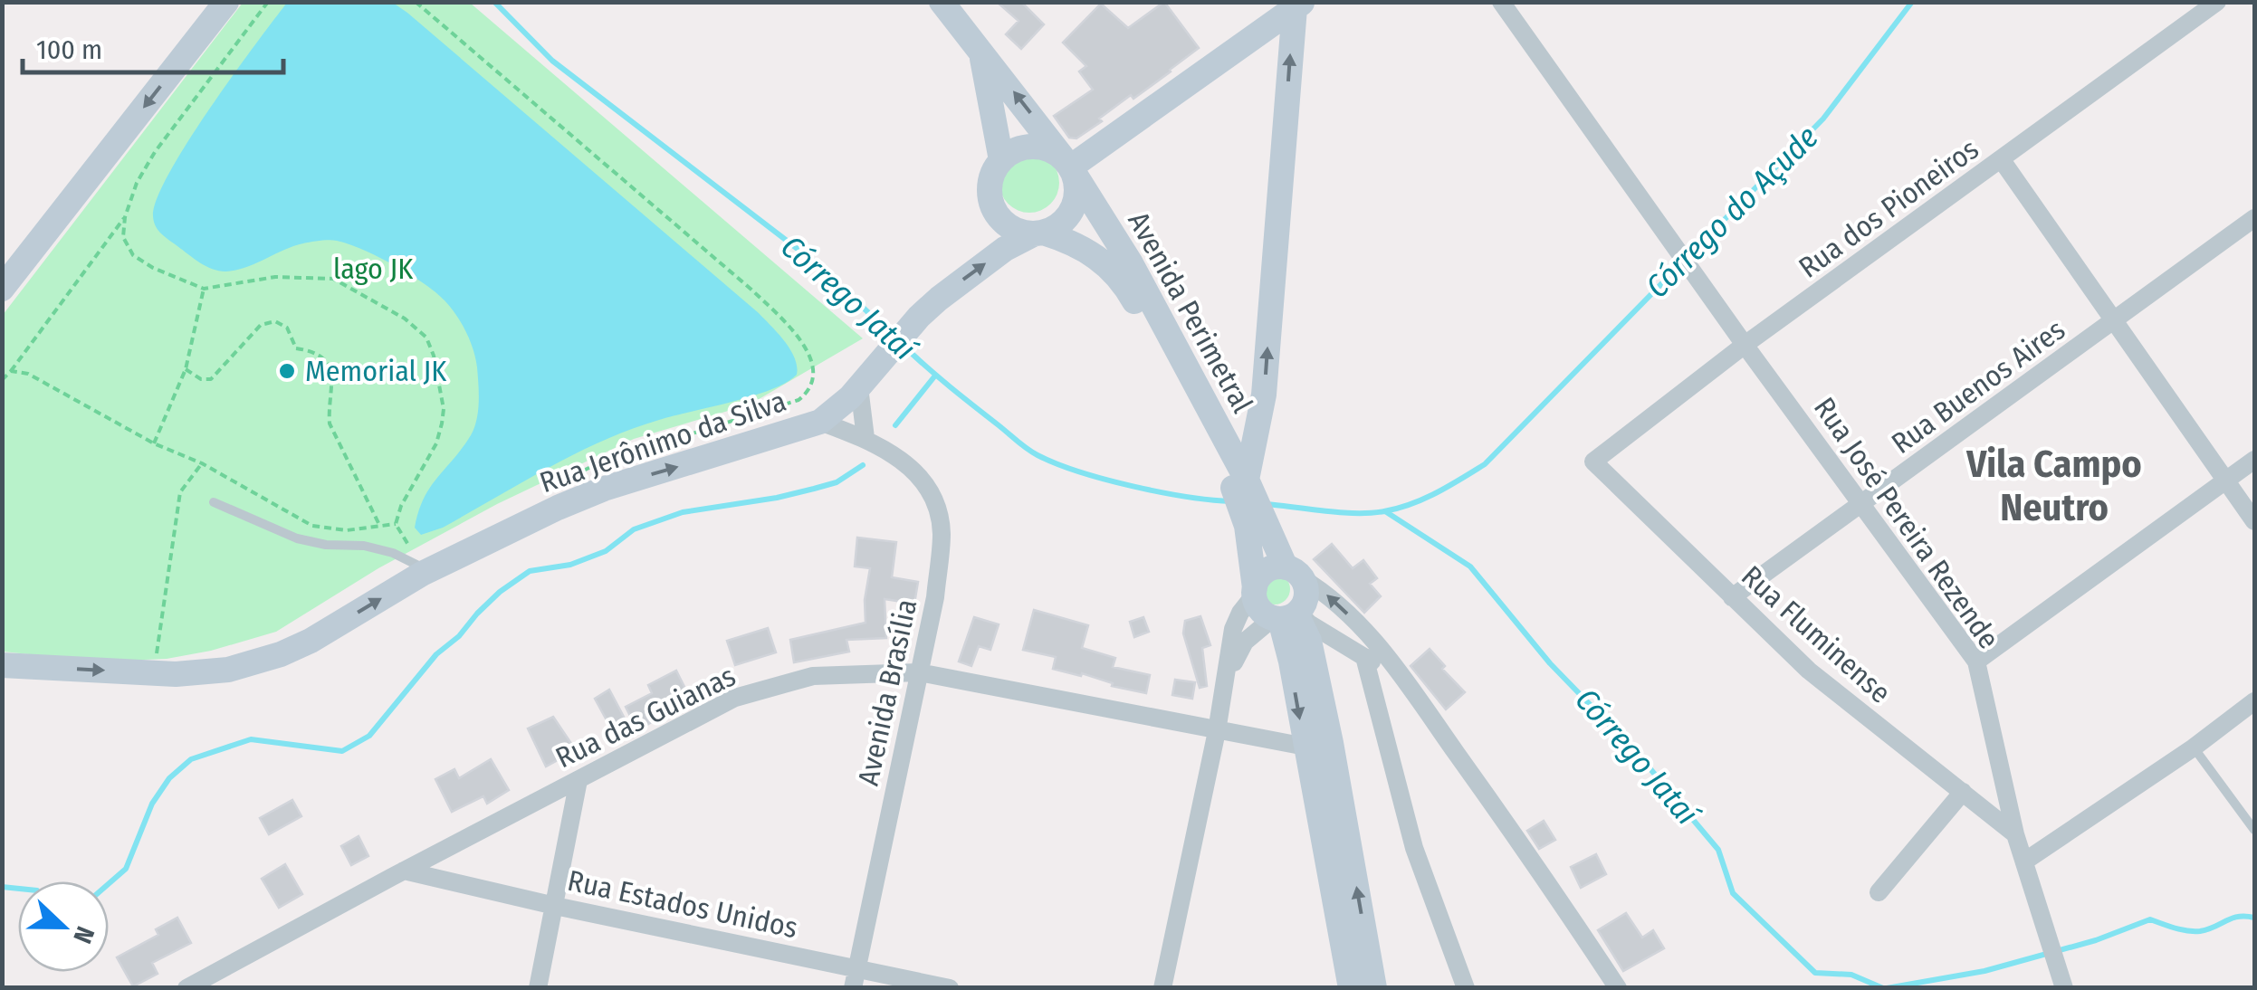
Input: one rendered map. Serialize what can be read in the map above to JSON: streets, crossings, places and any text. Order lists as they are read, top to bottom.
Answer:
{
  "streets": {
    "main road": ["Avenida Perimetral", "Rua Jerônimo da Silva"],
    "street": [
      "Rua dos Pioneiros",
      "Rua Buenos Aires",
      "Rua José Pereira Rezende",
      "Rua Fluminense",
      "Avenida Brasília",
      "Rua das Guianas",
      "Rua Estados Unidos"
    ]
  },
  "crossings": [
    ["Rua dos Pioneiros", "Rua José Pereira Rezende"],
    ["Rua dos Pioneiros", "Rua Fluminense"],
    ["Avenida Perimetral", "Rua Jerônimo da Silva"],
    ["Rua Buenos Aires", "Rua José Pereira Rezende"],
    ["Rua Buenos Aires", "Rua Fluminense"],
    ["Rua Jerônimo da Silva", "Avenida Brasília"],
    ["Rua José Pereira Rezende", "Rua Fluminense"],
    ["Avenida Brasília", "Rua das Guianas"],
    ["Avenida Brasília", "Rua Estados Unidos"],
    ["Rua das Guianas", "Rua Estados Unidos"]
  ],
  "one_way": ["Rua Jerônimo da Silva"],
  "districts": ["Vila Campo Neutro"],
  "water": ["Córrego do Açude", "Córrego Jataí"],
  "parks": ["lago JK"],
  "places": ["Memorial JK"],
  "scale_bar": "100 m",
  "north": "right"
}
